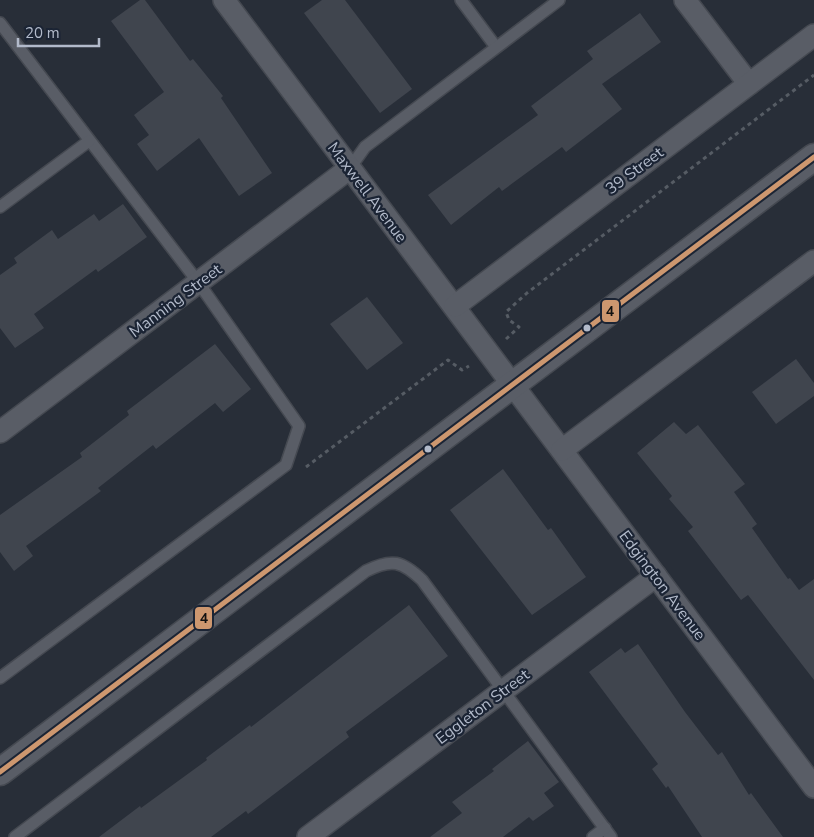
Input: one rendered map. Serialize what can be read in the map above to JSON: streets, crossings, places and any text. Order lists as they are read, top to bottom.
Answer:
{
  "streets": {
    "street": [
      "39 Street",
      "Maxwell Avenue",
      "Manning Street",
      "Edgington Avenue",
      "Eggleton Street"
    ]
  },
  "crossings": [
    ["39 Street", "Maxwell Avenue"],
    ["Maxwell Avenue", "Manning Street"],
    ["Maxwell Avenue", "Edgington Avenue"],
    ["Edgington Avenue", "Eggleton Street"]
  ],
  "lines": ["transit line 4"],
  "scale_bar": "20 m"
}
